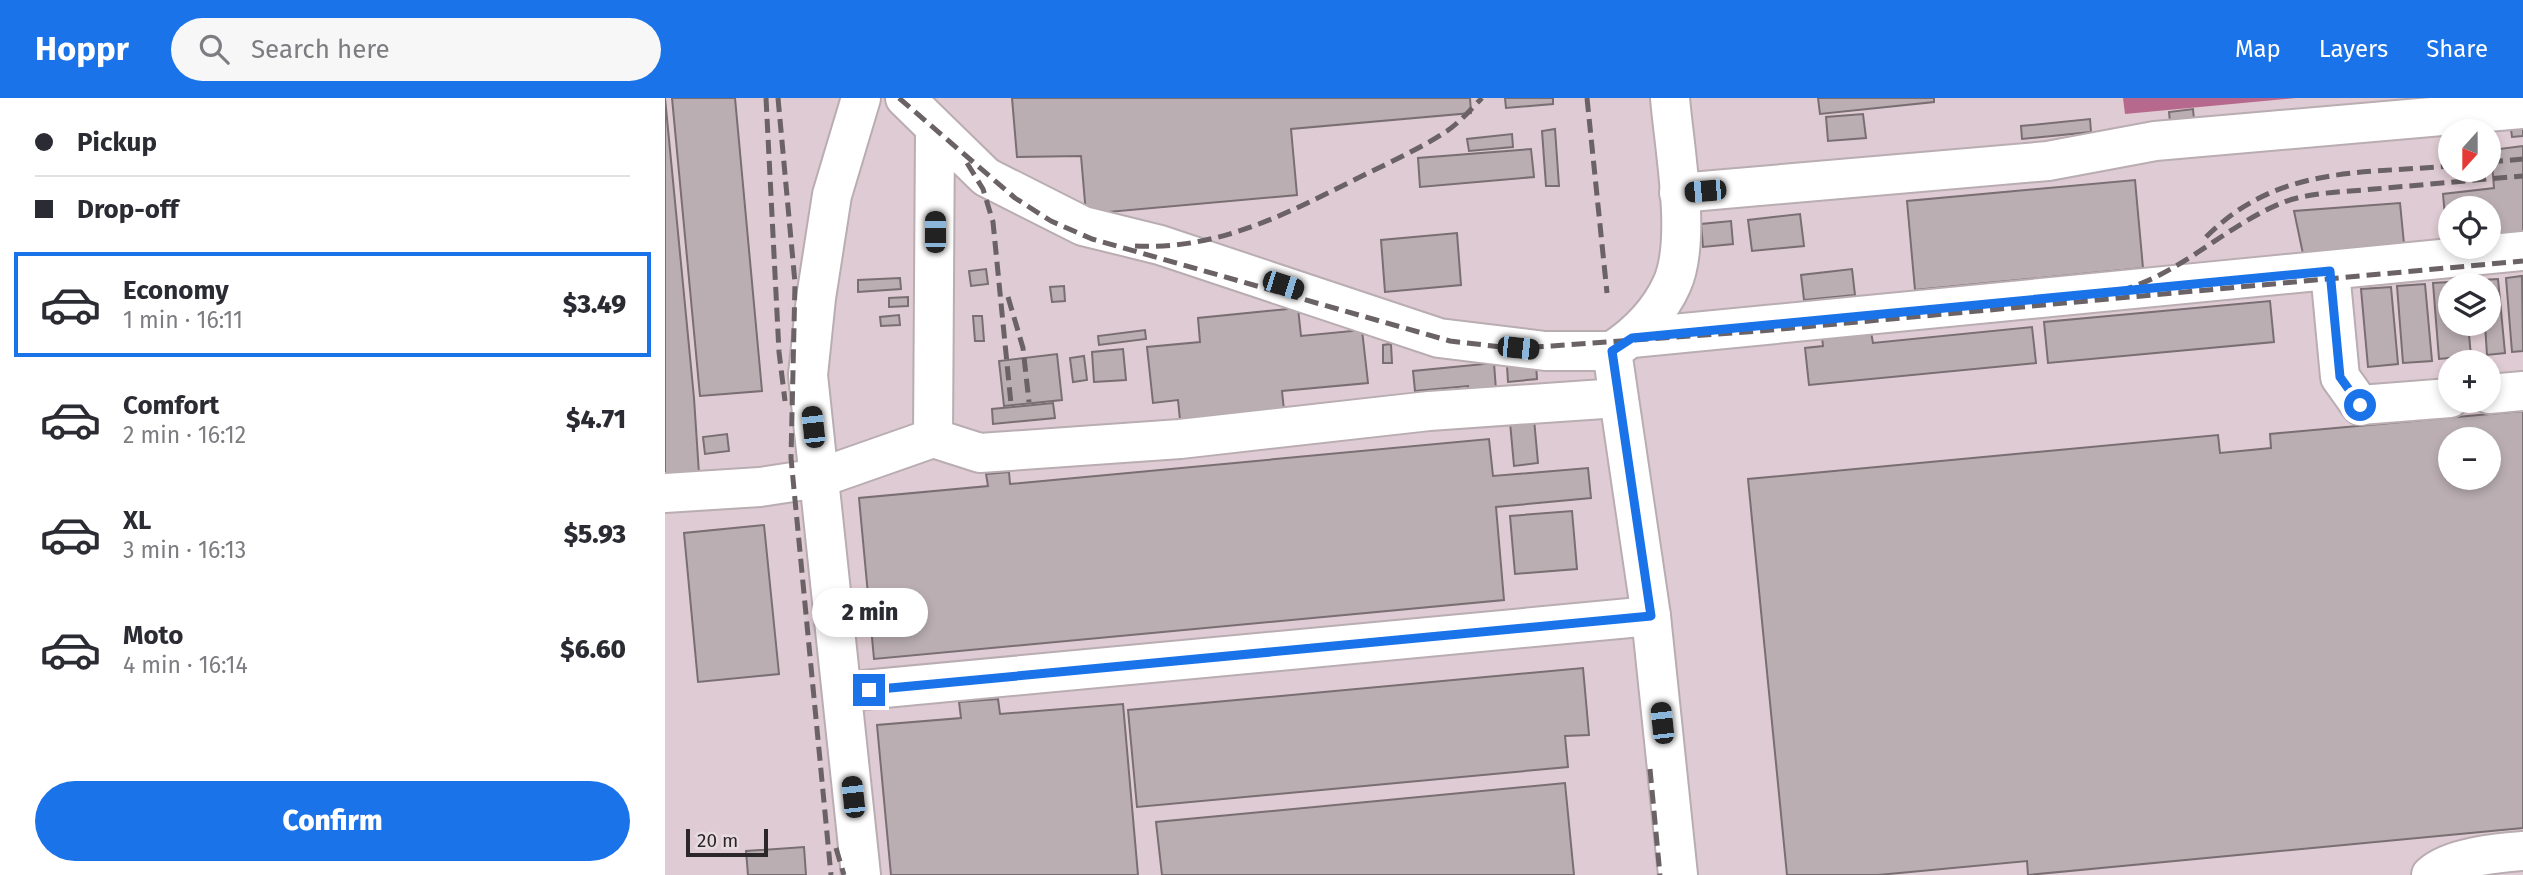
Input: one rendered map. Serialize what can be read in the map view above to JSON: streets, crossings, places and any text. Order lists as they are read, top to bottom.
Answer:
{
  "scale_bar": "20 m",
  "north": "bottom",
  "page": {
    "header": "Hoppr",
    "search": "Search here",
    "nav": ["Map", "Layers", "Share"],
    "banner": ["Pickup", "Drop-off"],
    "map_buttons": ["+", "−"],
    "list": [
      {
        "name": "Economy",
        "note": "1 min · 16:11",
        "value": "$3.49"
      },
      {
        "name": "Comfort",
        "note": "2 min · 16:12",
        "value": "$4.71"
      },
      {
        "name": "XL",
        "note": "3 min · 16:13",
        "value": "$5.93"
      },
      {
        "name": "Moto",
        "note": "4 min · 16:14",
        "value": "$6.60"
      }
    ],
    "bubble": "2 min",
    "buttons": "Confirm",
    "scale": "20 m"
  }
}
